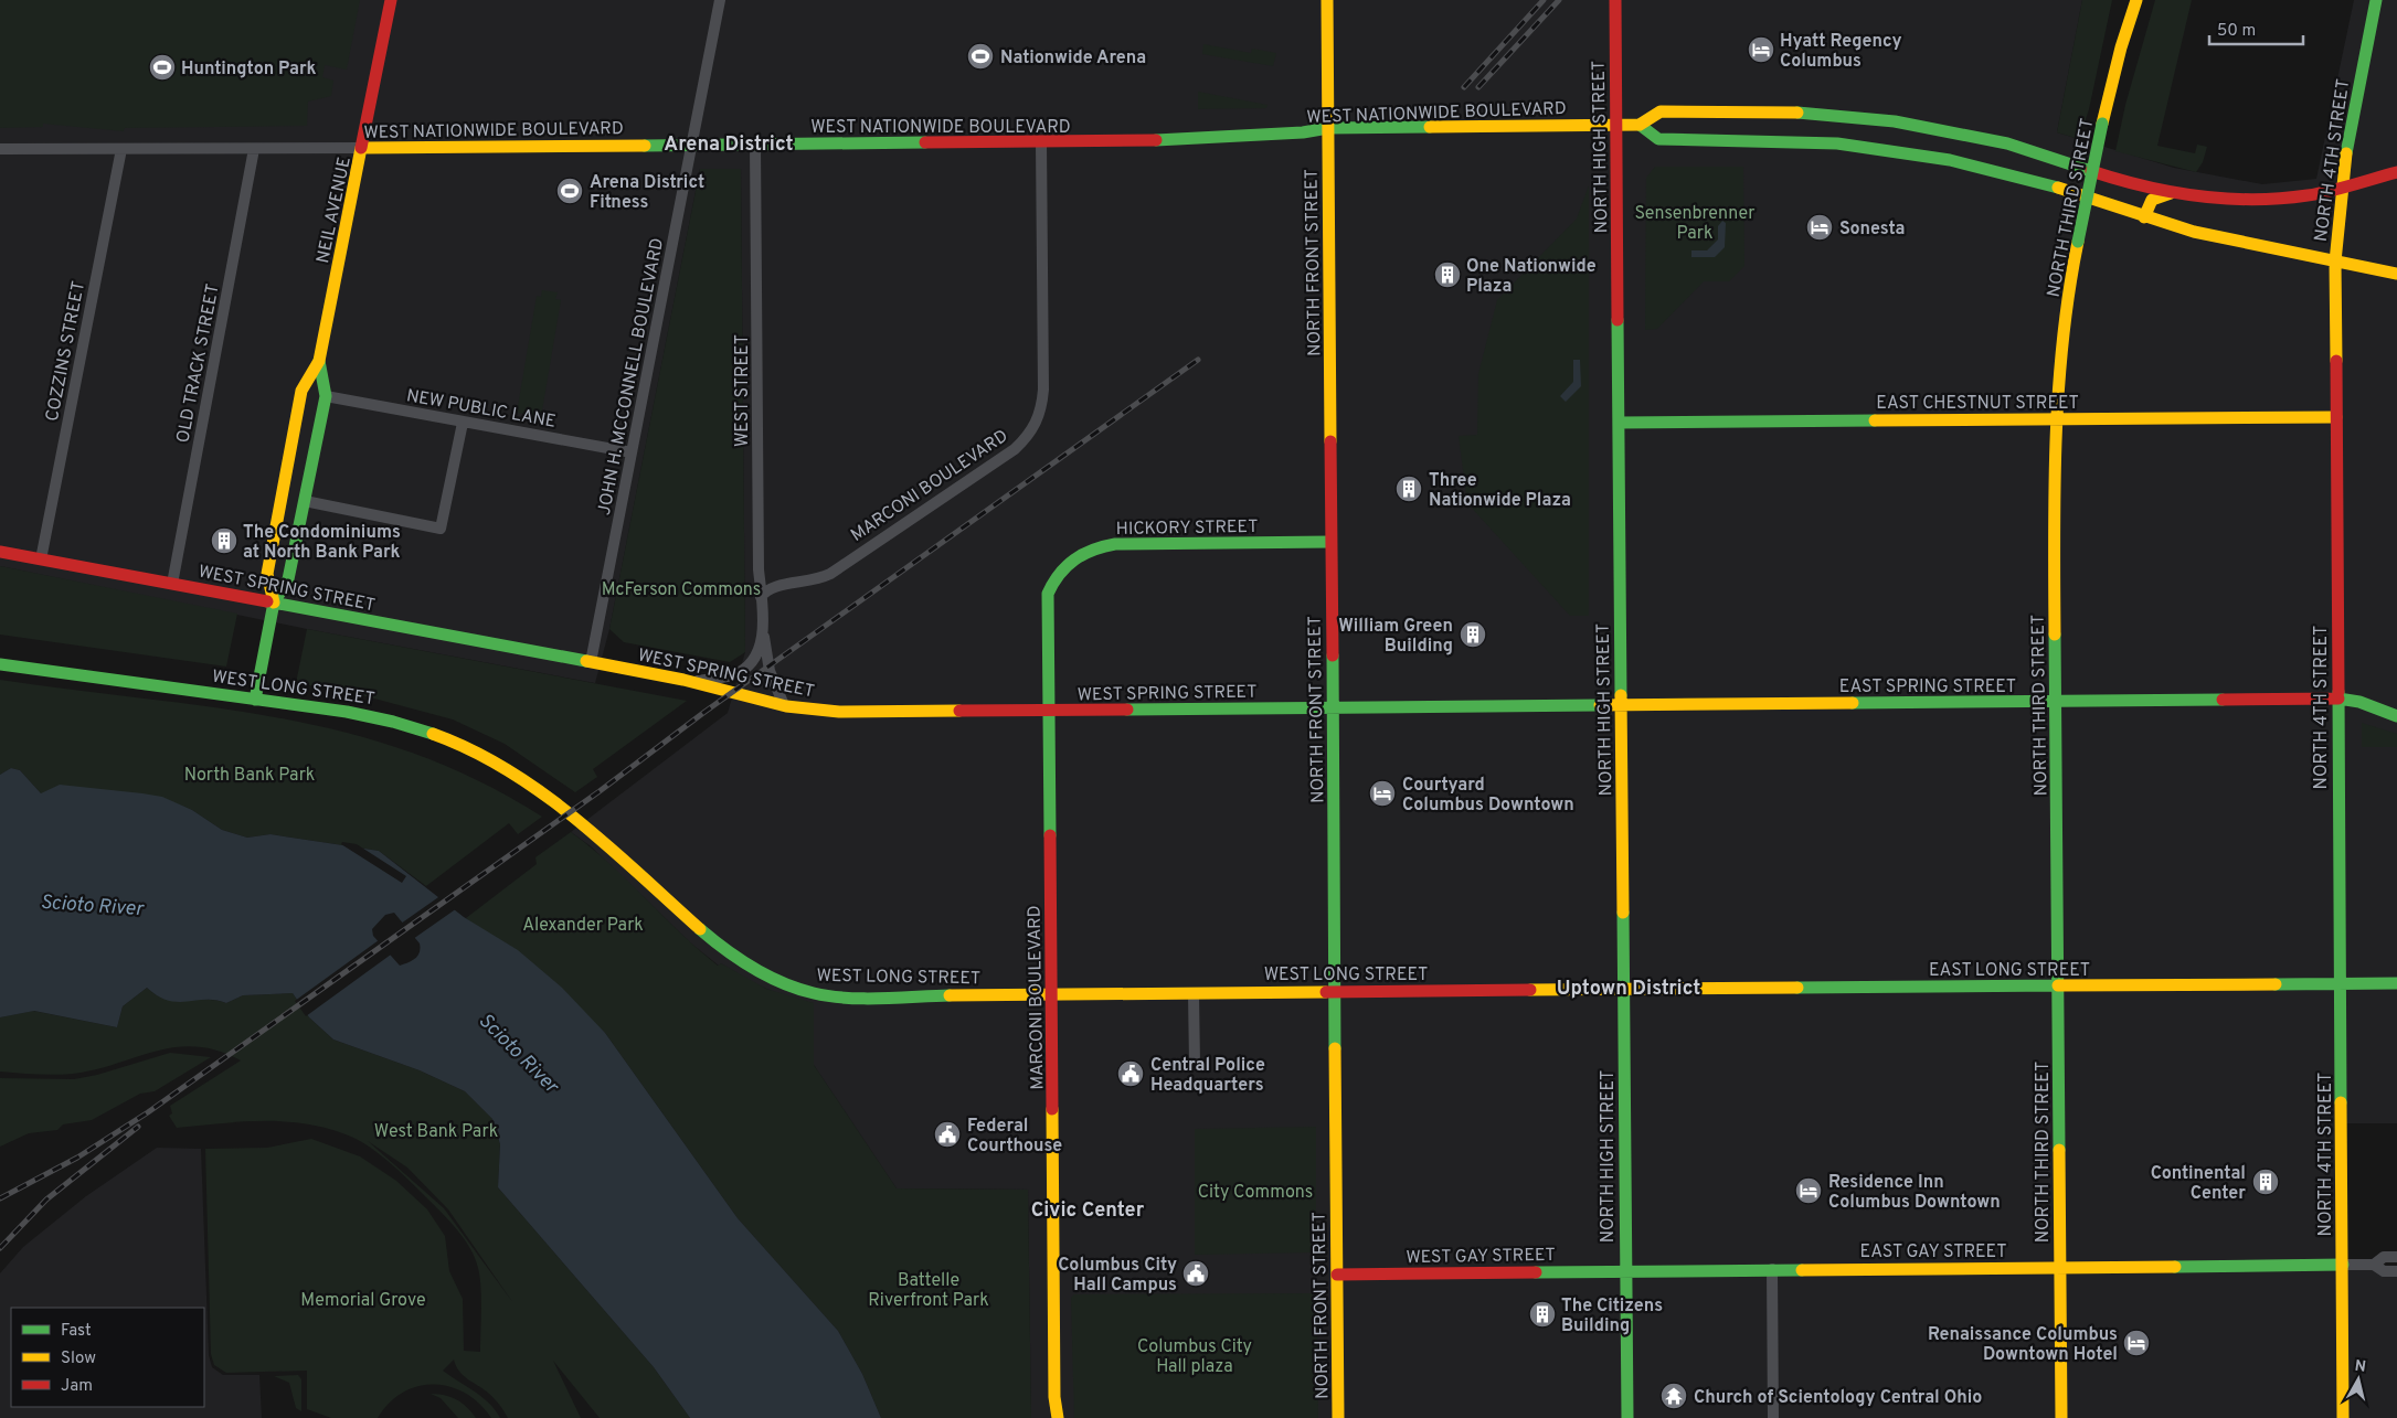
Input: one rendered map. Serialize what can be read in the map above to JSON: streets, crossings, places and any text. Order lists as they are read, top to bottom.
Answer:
{
  "streets": {
    "main road": [
      "WEST NATIONWIDE BOULEVARD",
      "NORTH HIGH STREET",
      "NORTH 4TH STREET",
      "NORTH THIRD STREET",
      "NEIL AVENUE",
      "NORTH FRONT STREET",
      "EAST CHESTNUT STREET",
      "MARCONI BOULEVARD",
      "HICKORY STREET",
      "WEST SPRING STREET",
      "EAST SPRING STREET",
      "WEST LONG STREET",
      "EAST LONG STREET",
      "EAST GAY STREET",
      "WEST GAY STREET"
    ],
    "street": [
      "COZZINS STREET",
      "OLD TRACK STREET",
      "JOHN H. MCCONNELL BOULEVARD",
      "WEST STREET",
      "NEW PUBLIC LANE"
    ]
  },
  "crossings": [
    ["WEST NATIONWIDE BOULEVARD", "NORTH HIGH STREET"],
    ["WEST NATIONWIDE BOULEVARD", "NEIL AVENUE"],
    ["WEST NATIONWIDE BOULEVARD", "NORTH FRONT STREET"],
    ["WEST NATIONWIDE BOULEVARD", "COZZINS STREET"],
    ["WEST NATIONWIDE BOULEVARD", "OLD TRACK STREET"],
    ["WEST NATIONWIDE BOULEVARD", "JOHN H. MCCONNELL BOULEVARD"],
    ["WEST NATIONWIDE BOULEVARD", "WEST STREET"],
    ["WEST NATIONWIDE BOULEVARD", "MARCONI BOULEVARD"],
    ["NORTH HIGH STREET", "EAST CHESTNUT STREET"],
    ["NORTH HIGH STREET", "WEST SPRING STREET"],
    ["NORTH HIGH STREET", "EAST SPRING STREET"],
    ["NORTH HIGH STREET", "WEST LONG STREET"],
    ["NORTH HIGH STREET", "EAST LONG STREET"],
    ["NORTH HIGH STREET", "EAST GAY STREET"],
    ["NORTH HIGH STREET", "WEST GAY STREET"],
    ["NORTH 4TH STREET", "EAST CHESTNUT STREET"],
    ["NORTH 4TH STREET", "EAST SPRING STREET"],
    ["NORTH 4TH STREET", "EAST LONG STREET"],
    ["NORTH 4TH STREET", "EAST GAY STREET"],
    ["NORTH THIRD STREET", "EAST CHESTNUT STREET"],
    ["NORTH THIRD STREET", "EAST SPRING STREET"],
    ["NORTH THIRD STREET", "EAST LONG STREET"],
    ["NORTH THIRD STREET", "EAST GAY STREET"],
    ["NEIL AVENUE", "NEW PUBLIC LANE"],
    ["NEIL AVENUE", "WEST SPRING STREET"],
    ["NEIL AVENUE", "WEST LONG STREET"],
    ["NORTH FRONT STREET", "HICKORY STREET"],
    ["NORTH FRONT STREET", "WEST SPRING STREET"],
    ["NORTH FRONT STREET", "WEST LONG STREET"],
    ["NORTH FRONT STREET", "WEST GAY STREET"],
    ["COZZINS STREET", "WEST SPRING STREET"],
    ["OLD TRACK STREET", "WEST SPRING STREET"],
    ["JOHN H. MCCONNELL BOULEVARD", "NEW PUBLIC LANE"],
    ["JOHN H. MCCONNELL BOULEVARD", "WEST SPRING STREET"],
    ["WEST STREET", "MARCONI BOULEVARD"],
    ["WEST STREET", "WEST SPRING STREET"],
    ["MARCONI BOULEVARD", "HICKORY STREET"],
    ["MARCONI BOULEVARD", "WEST SPRING STREET"],
    ["MARCONI BOULEVARD", "WEST LONG STREET"],
    ["WEST SPRING STREET", "EAST SPRING STREET"],
    ["WEST LONG STREET", "EAST LONG STREET"],
    ["EAST GAY STREET", "WEST GAY STREET"]
  ],
  "districts": ["Arena District", "Uptown District", "Civic Center"],
  "water": ["Scioto River"],
  "parks": [
    "Sensenbrenner Park",
    "McFerson Commons",
    "North Bank Park",
    "Alexander Park",
    "West Bank Park",
    "City Commons",
    "Battelle Riverfront Park",
    "Memorial Grove",
    "Columbus City Hall plaza"
  ],
  "places": {
    "hotel": [
      "Hyatt Regency Columbus",
      "Sonesta",
      "Courtyard Columbus Downtown",
      "Residence Inn Columbus Downtown",
      "Renaissance Columbus Downtown Hotel"
    ],
    "sports": ["Nationwide Arena", "Huntington Park", "Arena District Fitness"],
    "building": [
      "One Nationwide Plaza",
      "Three Nationwide Plaza",
      "The Condominiums at North Bank Park",
      "William Green Building",
      "Continental Center",
      "The Citizens Building"
    ],
    "public building": ["Central Police Headquarters", "Federal Courthouse", "Columbus City Hall Campus"],
    "temple": ["Church of Scientology Central Ohio"]
  },
  "legend": ["Fast", "Slow", "Jam"],
  "scale_bar": "50 m",
  "north": "top"
}
